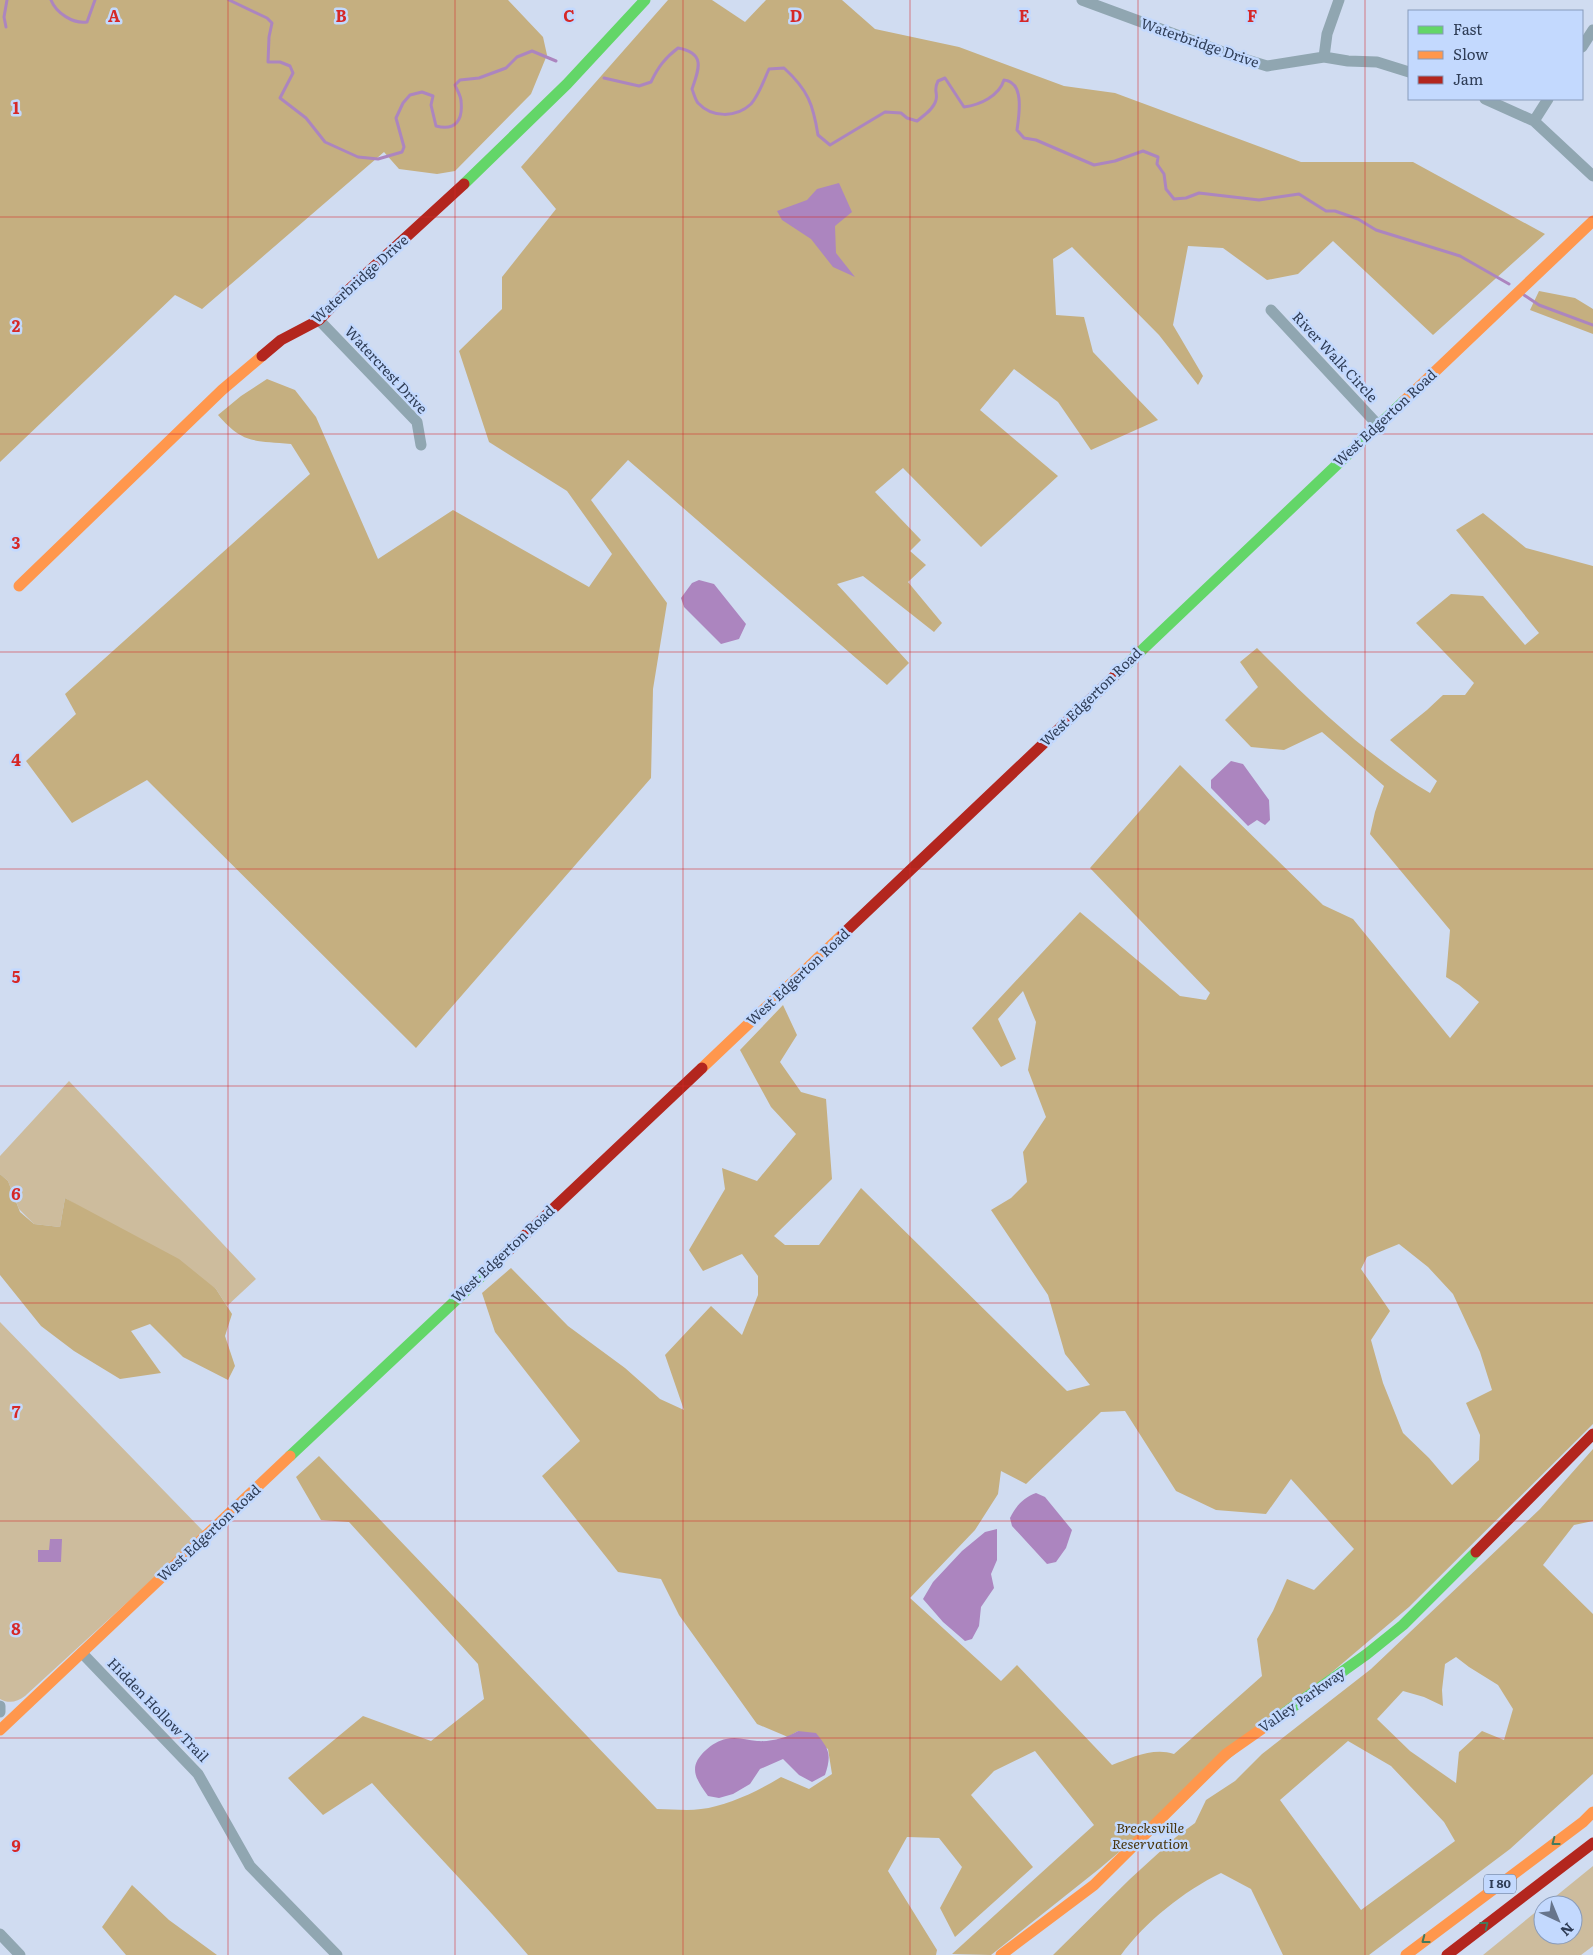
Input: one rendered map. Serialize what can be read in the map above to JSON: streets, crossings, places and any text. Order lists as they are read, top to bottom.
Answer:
{
  "streets": {
    "main road": [
      "Waterbridge Drive",
      "West Edgerton Road",
      "Valley Parkway",
      "I 80"
    ],
    "street": ["River Walk Circle", "Watercrest Drive", "Hidden Hollow Trail"]
  },
  "crossings": [
    ["Waterbridge Drive", "Watercrest Drive"],
    ["River Walk Circle", "West Edgerton Road"],
    ["West Edgerton Road", "Hidden Hollow Trail"]
  ],
  "parks": ["Brecksville Reservation"],
  "legend": ["Fast", "Slow", "Jam"],
  "north": "bottom right",
  "grid": {
    "columns": [
      "A",
      "B",
      "C",
      "D",
      "E",
      "F"
    ],
    "rows": [
      "1",
      "2",
      "3",
      "4",
      "5",
      "6",
      "7",
      "8",
      "9"
    ]
  }
}
